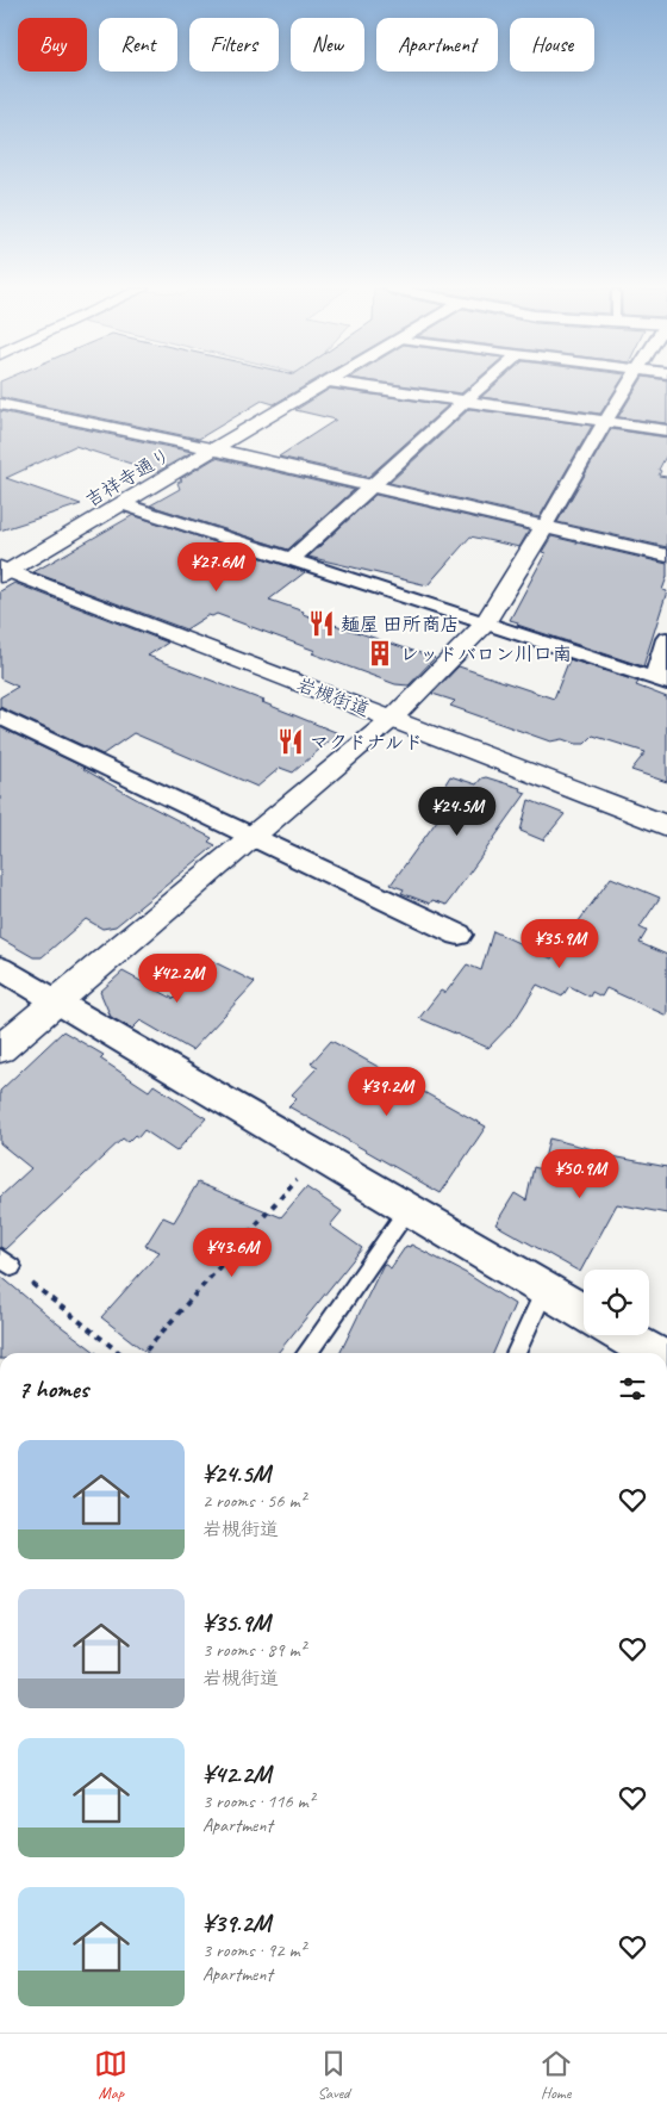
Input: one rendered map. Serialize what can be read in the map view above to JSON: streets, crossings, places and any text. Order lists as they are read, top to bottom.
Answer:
{
  "streets": {
    "main road": ["吉祥寺通り", "岩槻街道"]
  },
  "crossings": [
    ["吉祥寺通り", "岩槻街道"]
  ],
  "places": {
    "restaurant": ["麺屋 田所商店", "マクドナルド"],
    "building": ["レッドバロン川口南"]
  },
  "page": {
    "chip": [
      "Buy",
      "Rent",
      "Filters",
      "New",
      "Apartment",
      "House"
    ],
    "price": [
      "¥27.6M",
      "¥24.5M",
      "¥35.9M",
      "¥42.2M",
      "¥39.2M",
      "¥50.9M",
      "¥43.6M"
    ],
    "heading": "7 homes",
    "list": [
      {
        "name": "¥24.5M",
        "note": "2 rooms · 56 m² · 岩槻街道"
      },
      {
        "name": "¥35.9M",
        "note": "3 rooms · 89 m² · 岩槻街道"
      },
      {
        "name": "¥42.2M",
        "note": "3 rooms · 116 m² · Apartment"
      },
      {
        "name": "¥39.2M",
        "note": "3 rooms · 92 m² · Apartment"
      }
    ],
    "tabs": ["Map", "Saved", "Home"]
  }
}
